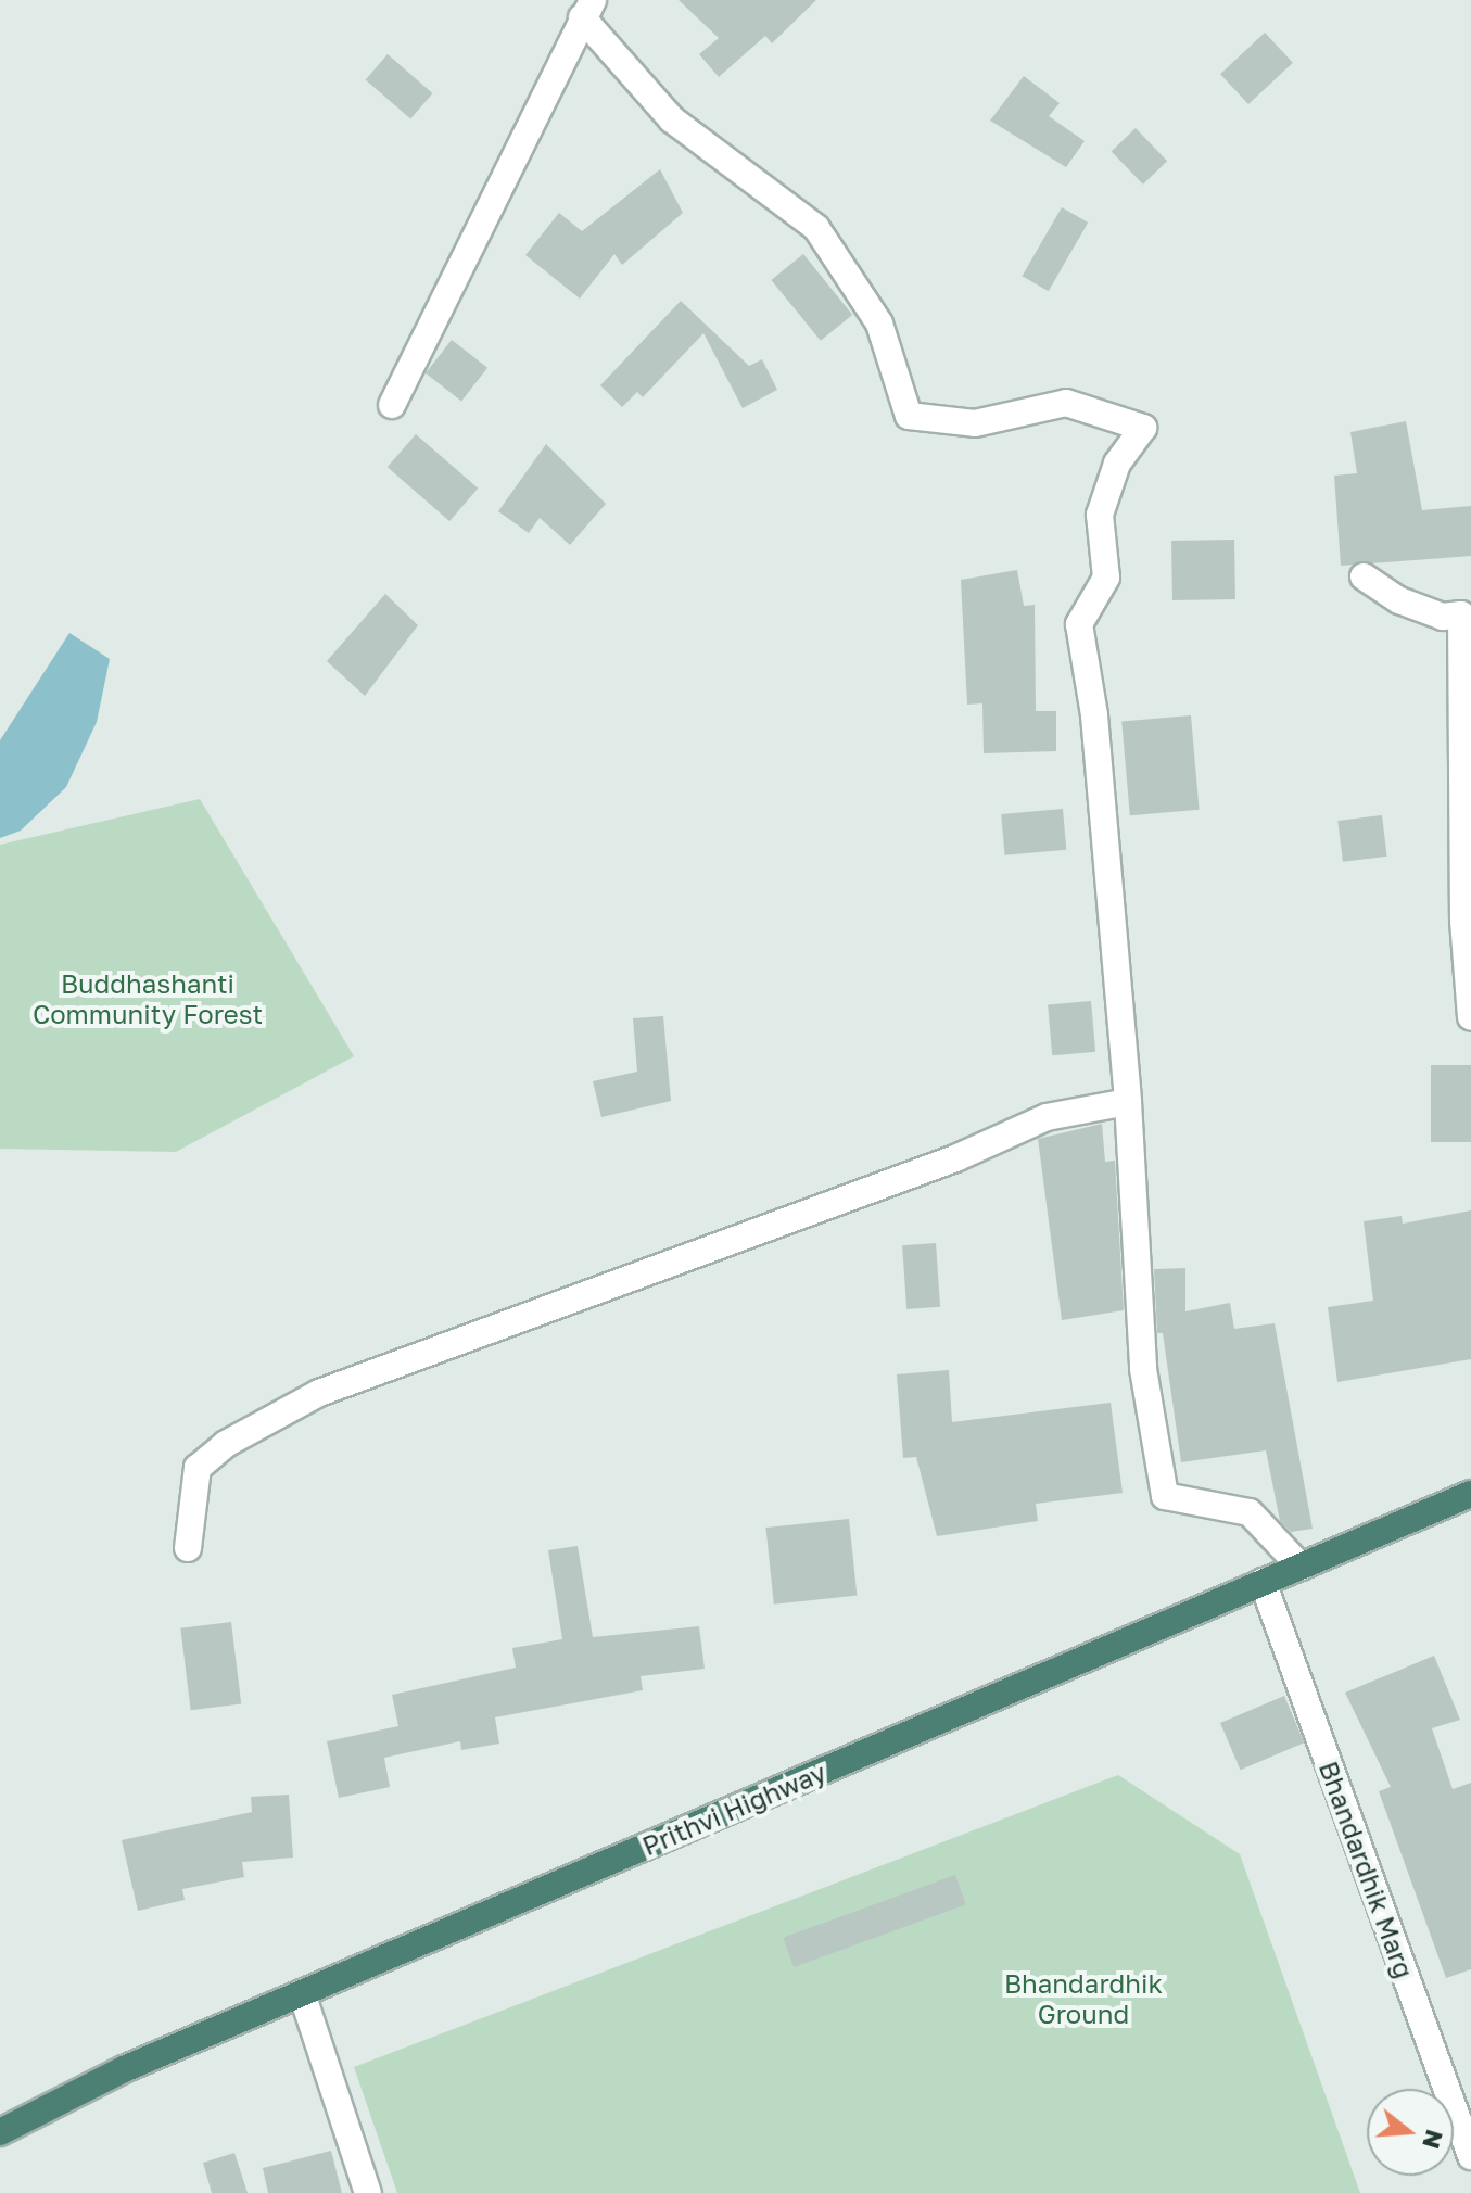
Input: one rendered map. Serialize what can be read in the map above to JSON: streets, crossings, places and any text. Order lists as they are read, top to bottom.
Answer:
{
  "streets": {
    "highway": ["Prithvi Highway"],
    "street": ["Bhandardhik Marg"]
  },
  "crossings": [
    ["Prithvi Highway", "Bhandardhik Marg"]
  ],
  "parks": ["Buddhashanti Community Forest", "Bhandardhik Ground"],
  "north": "right"
}
